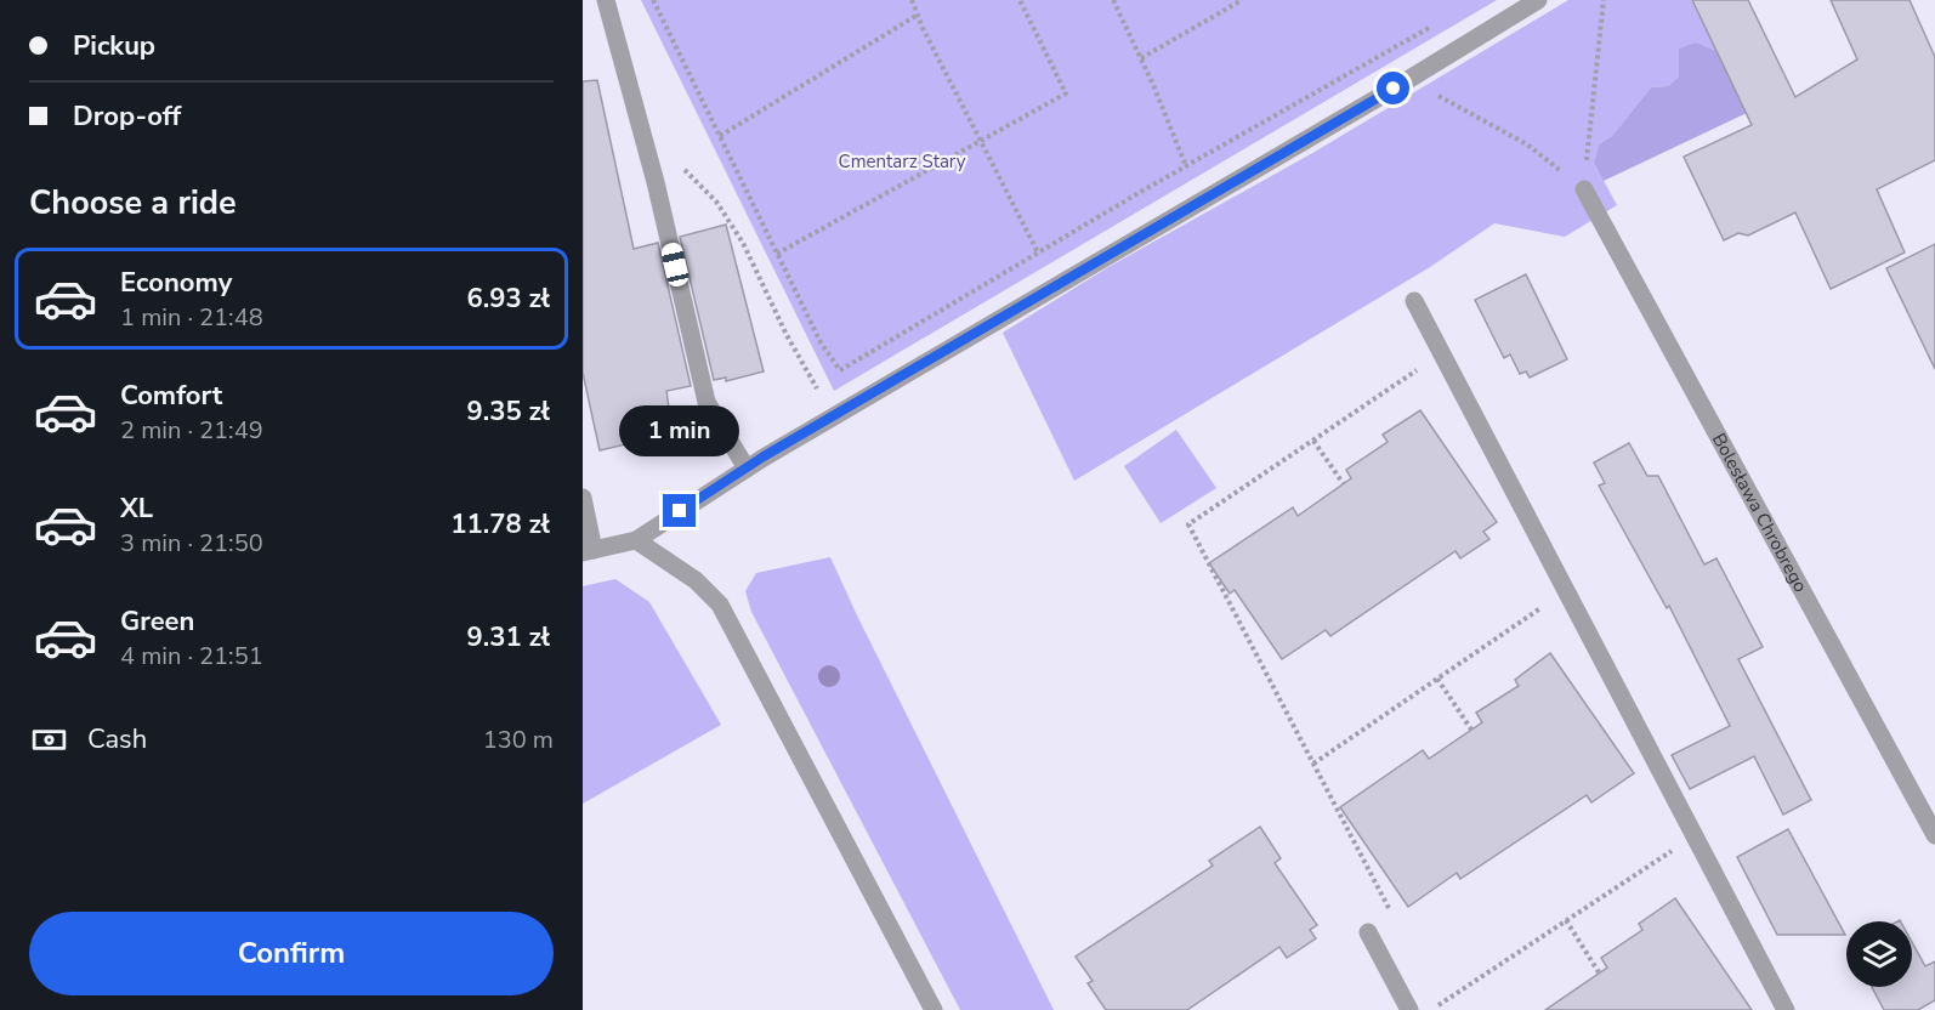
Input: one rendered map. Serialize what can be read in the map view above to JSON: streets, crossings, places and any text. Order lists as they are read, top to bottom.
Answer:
{
  "streets": {
    "street": ["Bolesława Chrobrego"]
  },
  "parks": ["Cmentarz Stary"],
  "page": {
    "banner": ["Pickup", "Drop-off"],
    "heading": "Choose a ride",
    "list": [
      {
        "name": "Economy",
        "note": "1 min · 21:48",
        "value": "6.93 zł"
      },
      {
        "name": "Comfort",
        "note": "2 min · 21:49",
        "value": "9.35 zł"
      },
      {
        "name": "XL",
        "note": "3 min · 21:50",
        "value": "11.78 zł"
      },
      {
        "name": "Green",
        "note": "4 min · 21:51",
        "value": "9.31 zł"
      }
    ],
    "bubble": "1 min",
    "pay": ["Cash", "130 m"],
    "buttons": "Confirm"
  }
}
